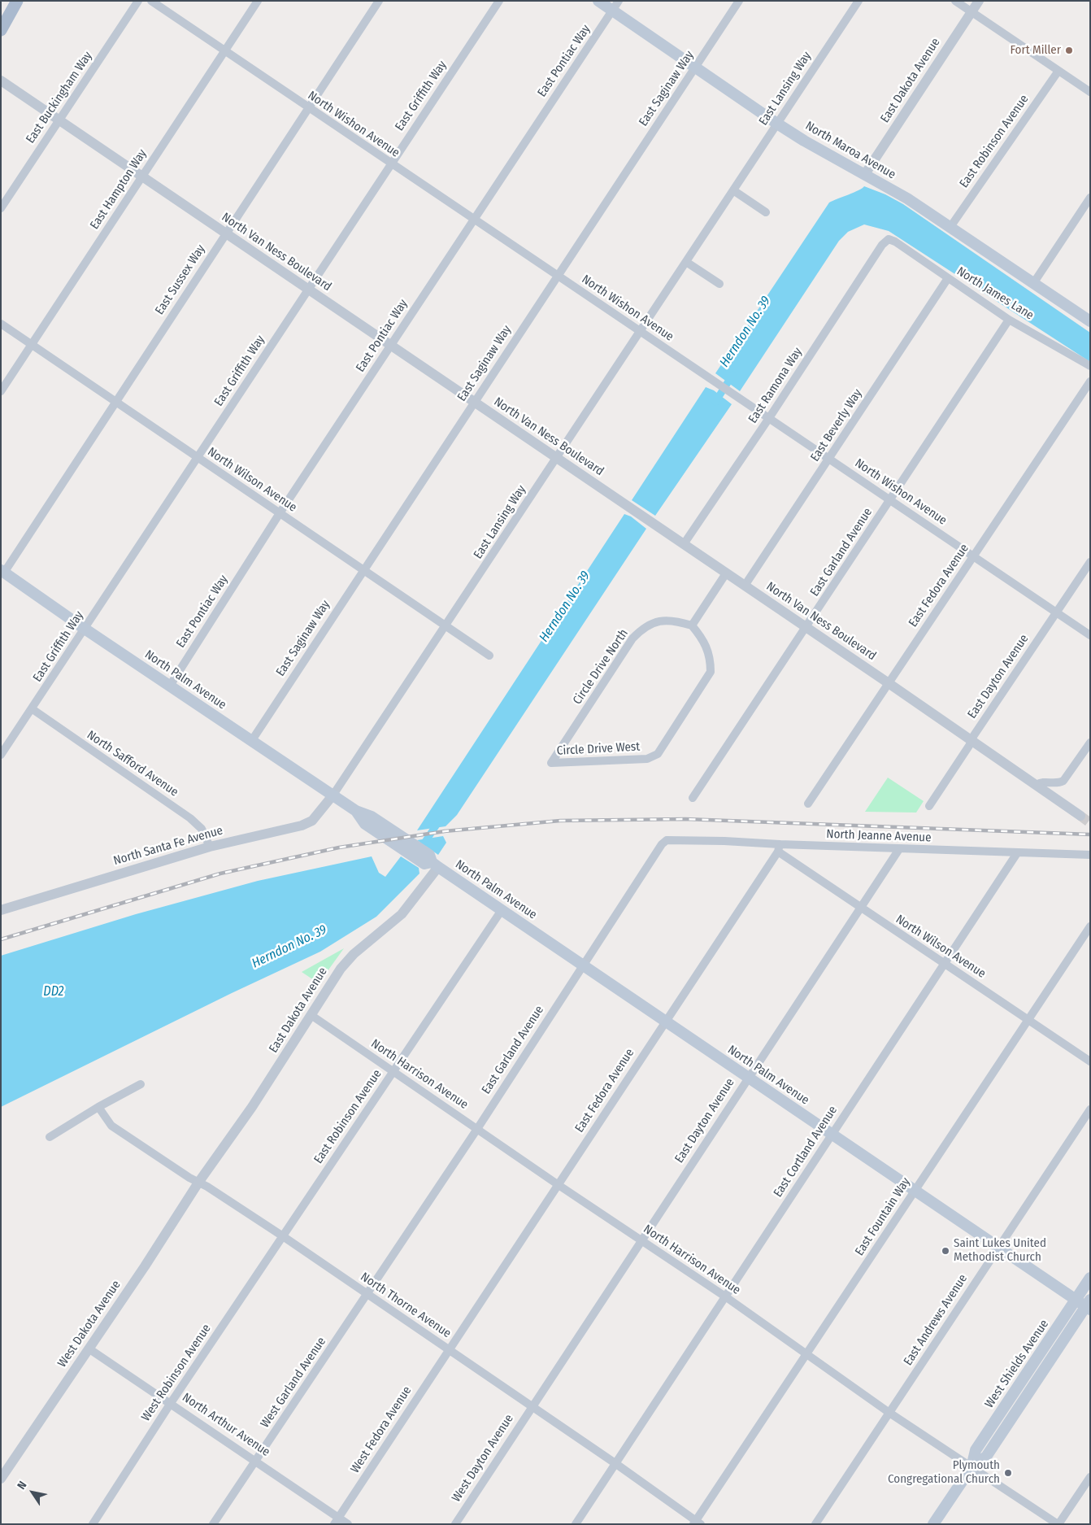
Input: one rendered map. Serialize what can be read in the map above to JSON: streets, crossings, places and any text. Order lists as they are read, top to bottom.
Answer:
{
  "streets": {
    "main road": ["North Maroa Avenue", "North Palm Avenue", "West Shields Avenue"],
    "street": [
      "East Pontiac Way",
      "East Dakota Avenue",
      "East Saginaw Way",
      "East Lansing Way",
      "East Griffith Way",
      "East Buckingham Way",
      "North Wishon Avenue",
      "East Robinson Avenue",
      "East Hampton Way",
      "North Van Ness Boulevard",
      "East Sussex Way",
      "North James Lane",
      "East Ramona Way",
      "East Beverly Way",
      "North Wilson Avenue",
      "East Garland Avenue",
      "East Fedora Avenue",
      "Circle Drive North",
      "East Dayton Avenue",
      "Circle Drive West",
      "North Safford Avenue",
      "North Jeanne Avenue",
      "North Santa Fe Avenue",
      "North Harrison Avenue",
      "East Cortland Avenue",
      "East Fountain Way",
      "North Thorne Avenue",
      "East Andrews Avenue",
      "West Dakota Avenue",
      "West Robinson Avenue",
      "West Garland Avenue",
      "North Arthur Avenue",
      "West Fedora Avenue",
      "West Dayton Avenue"
    ]
  },
  "crossings": [
    ["East Pontiac Way", "North Wishon Avenue"],
    ["East Pontiac Way", "North Maroa Avenue"],
    ["East Pontiac Way", "North Van Ness Boulevard"],
    ["East Pontiac Way", "North Wilson Avenue"],
    ["East Pontiac Way", "North Palm Avenue"],
    ["East Dakota Avenue", "North Maroa Avenue"],
    ["East Dakota Avenue", "North Palm Avenue"],
    ["East Dakota Avenue", "North Harrison Avenue"],
    ["East Dakota Avenue", "North Thorne Avenue"],
    ["East Dakota Avenue", "West Dakota Avenue"],
    ["East Saginaw Way", "North Wishon Avenue"],
    ["East Saginaw Way", "North Maroa Avenue"],
    ["East Saginaw Way", "North Van Ness Boulevard"],
    ["East Saginaw Way", "North Wilson Avenue"],
    ["East Saginaw Way", "North Palm Avenue"],
    ["East Lansing Way", "North Wishon Avenue"],
    ["East Lansing Way", "North Maroa Avenue"],
    ["East Lansing Way", "North Van Ness Boulevard"],
    ["East Lansing Way", "North Wilson Avenue"],
    ["East Lansing Way", "North Palm Avenue"],
    ["East Lansing Way", "North Santa Fe Avenue"],
    ["East Griffith Way", "North Wishon Avenue"],
    ["East Griffith Way", "North Van Ness Boulevard"],
    ["East Griffith Way", "North Wilson Avenue"],
    ["East Griffith Way", "North Palm Avenue"],
    ["East Griffith Way", "North Safford Avenue"],
    ["East Buckingham Way", "North Van Ness Boulevard"],
    ["North Wishon Avenue", "East Hampton Way"],
    ["North Wishon Avenue", "East Sussex Way"],
    ["North Wishon Avenue", "East Ramona Way"],
    ["North Wishon Avenue", "East Beverly Way"],
    ["North Wishon Avenue", "East Garland Avenue"],
    ["North Wishon Avenue", "East Fedora Avenue"],
    ["North Wishon Avenue", "East Dayton Avenue"],
    ["East Robinson Avenue", "North Maroa Avenue"],
    ["East Robinson Avenue", "North Palm Avenue"],
    ["East Robinson Avenue", "North Harrison Avenue"],
    ["East Robinson Avenue", "North Thorne Avenue"],
    ["East Robinson Avenue", "West Robinson Avenue"],
    ["East Hampton Way", "North Van Ness Boulevard"],
    ["East Hampton Way", "North Wilson Avenue"],
    ["North Van Ness Boulevard", "East Sussex Way"],
    ["North Van Ness Boulevard", "East Ramona Way"],
    ["North Van Ness Boulevard", "East Beverly Way"],
    ["North Van Ness Boulevard", "East Garland Avenue"],
    ["North Van Ness Boulevard", "East Fedora Avenue"],
    ["North Van Ness Boulevard", "East Dayton Avenue"],
    ["East Sussex Way", "North Wilson Avenue"],
    ["East Sussex Way", "North Palm Avenue"],
    ["North James Lane", "East Ramona Way"],
    ["North James Lane", "East Beverly Way"],
    ["North James Lane", "East Garland Avenue"],
    ["North Wilson Avenue", "East Fedora Avenue"],
    ["North Wilson Avenue", "East Dayton Avenue"],
    ["North Wilson Avenue", "North Jeanne Avenue"],
    ["North Wilson Avenue", "East Cortland Avenue"],
    ["North Wilson Avenue", "East Fountain Way"],
    ["East Garland Avenue", "North Palm Avenue"],
    ["East Garland Avenue", "North Jeanne Avenue"],
    ["East Garland Avenue", "North Harrison Avenue"],
    ["East Garland Avenue", "North Thorne Avenue"],
    ["East Garland Avenue", "West Garland Avenue"],
    ["East Fedora Avenue", "North Palm Avenue"],
    ["East Fedora Avenue", "North Jeanne Avenue"],
    ["East Fedora Avenue", "North Harrison Avenue"],
    ["East Fedora Avenue", "North Thorne Avenue"],
    ["East Fedora Avenue", "West Fedora Avenue"],
    ["Circle Drive North", "Circle Drive West"],
    ["East Dayton Avenue", "North Palm Avenue"],
    ["East Dayton Avenue", "North Jeanne Avenue"],
    ["East Dayton Avenue", "North Harrison Avenue"],
    ["East Dayton Avenue", "North Thorne Avenue"],
    ["East Dayton Avenue", "West Dayton Avenue"],
    ["North Palm Avenue", "North Santa Fe Avenue"],
    ["North Palm Avenue", "East Cortland Avenue"],
    ["North Palm Avenue", "East Fountain Way"],
    ["North Palm Avenue", "East Andrews Avenue"],
    ["North Palm Avenue", "West Shields Avenue"],
    ["North Safford Avenue", "North Santa Fe Avenue"],
    ["North Jeanne Avenue", "East Cortland Avenue"],
    ["North Harrison Avenue", "East Cortland Avenue"],
    ["North Harrison Avenue", "East Fountain Way"],
    ["North Harrison Avenue", "East Andrews Avenue"],
    ["North Harrison Avenue", "West Shields Avenue"],
    ["East Cortland Avenue", "North Thorne Avenue"],
    ["East Fountain Way", "North Thorne Avenue"],
    ["North Thorne Avenue", "West Dakota Avenue"],
    ["North Thorne Avenue", "West Robinson Avenue"],
    ["North Thorne Avenue", "West Garland Avenue"],
    ["North Thorne Avenue", "West Fedora Avenue"],
    ["North Thorne Avenue", "West Dayton Avenue"],
    ["West Dakota Avenue", "North Arthur Avenue"],
    ["West Robinson Avenue", "North Arthur Avenue"],
    ["West Garland Avenue", "North Arthur Avenue"],
    ["North Arthur Avenue", "West Fedora Avenue"]
  ],
  "water": ["Herndon No. 39", "DD2"],
  "places": ["Fort Miller", "Saint Lukes United Methodist Church", "Plymouth Congregational Church"],
  "north": "top left"
}
